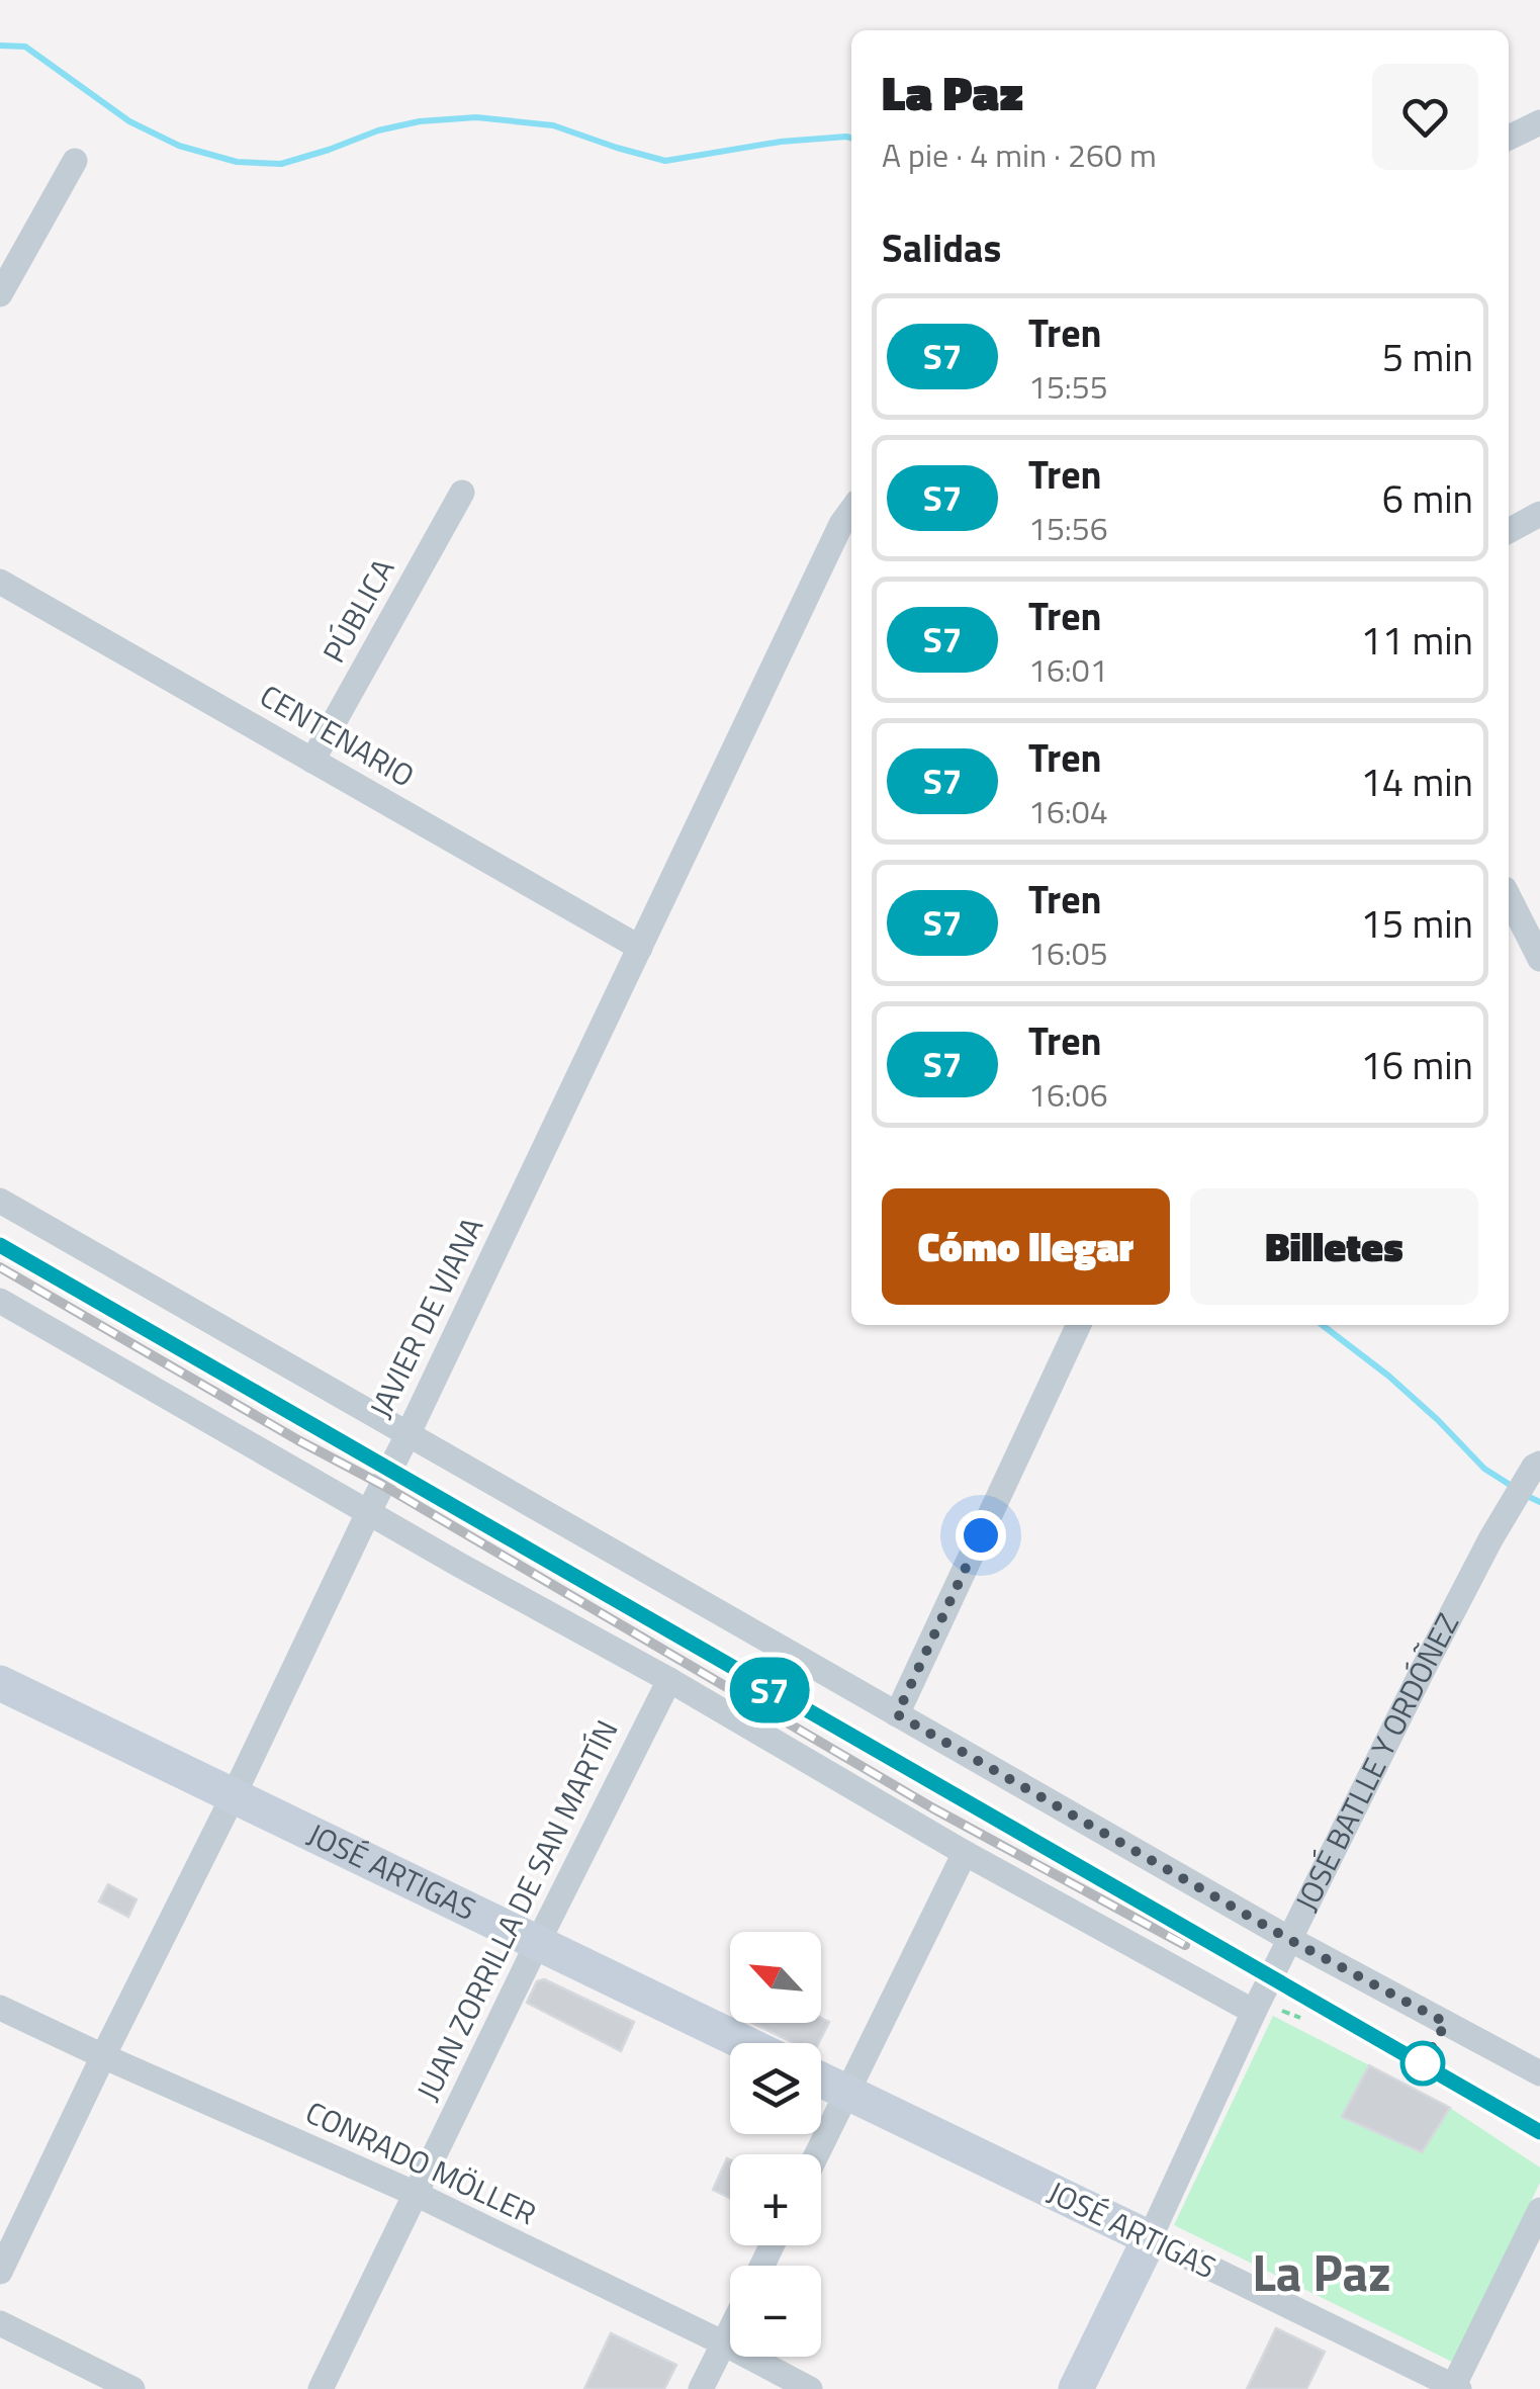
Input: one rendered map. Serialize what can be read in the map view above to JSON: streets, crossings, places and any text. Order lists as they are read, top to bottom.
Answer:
{
  "streets": {
    "street": [
      "PÚBLICA",
      "CENTENARIO",
      "JAVIER DE VIANA",
      "JOSÉ BATLLE Y ORDÓÑEZ",
      "JOSÉ ARTIGAS",
      "JUAN ZORRILLA DE SAN MARTÍN",
      "CONRADO MÖLLER"
    ]
  },
  "crossings": [
    ["PÚBLICA", "CENTENARIO"],
    ["CENTENARIO", "JAVIER DE VIANA"],
    ["JAVIER DE VIANA", "JOSÉ ARTIGAS"],
    ["JAVIER DE VIANA", "CONRADO MÖLLER"],
    ["JOSÉ BATLLE Y ORDÓÑEZ", "JOSÉ ARTIGAS"],
    ["JOSÉ ARTIGAS", "JUAN ZORRILLA DE SAN MARTÍN"],
    ["JUAN ZORRILLA DE SAN MARTÍN", "CONRADO MÖLLER"]
  ],
  "districts": ["La Paz"],
  "north": "top left",
  "page": {
    "on_map": "S7",
    "heading": [
      ["La Paz", "A pie · 4 min · 260 m"],
      "Salidas"
    ],
    "list": [
      {
        "mark": "S7",
        "name": "Tren",
        "note": "15:55",
        "value": "5 min"
      },
      {
        "mark": "S7",
        "name": "Tren",
        "note": "15:56",
        "value": "6 min"
      },
      {
        "mark": "S7",
        "name": "Tren",
        "note": "16:01",
        "value": "11 min"
      },
      {
        "mark": "S7",
        "name": "Tren",
        "note": "16:04",
        "value": "14 min"
      },
      {
        "mark": "S7",
        "name": "Tren",
        "note": "16:05",
        "value": "15 min"
      },
      {
        "mark": "S7",
        "name": "Tren",
        "note": "16:06",
        "value": "16 min"
      }
    ],
    "buttons": ["Cómo llegar", "Billetes"],
    "map_buttons": ["+", "−"]
  }
}
